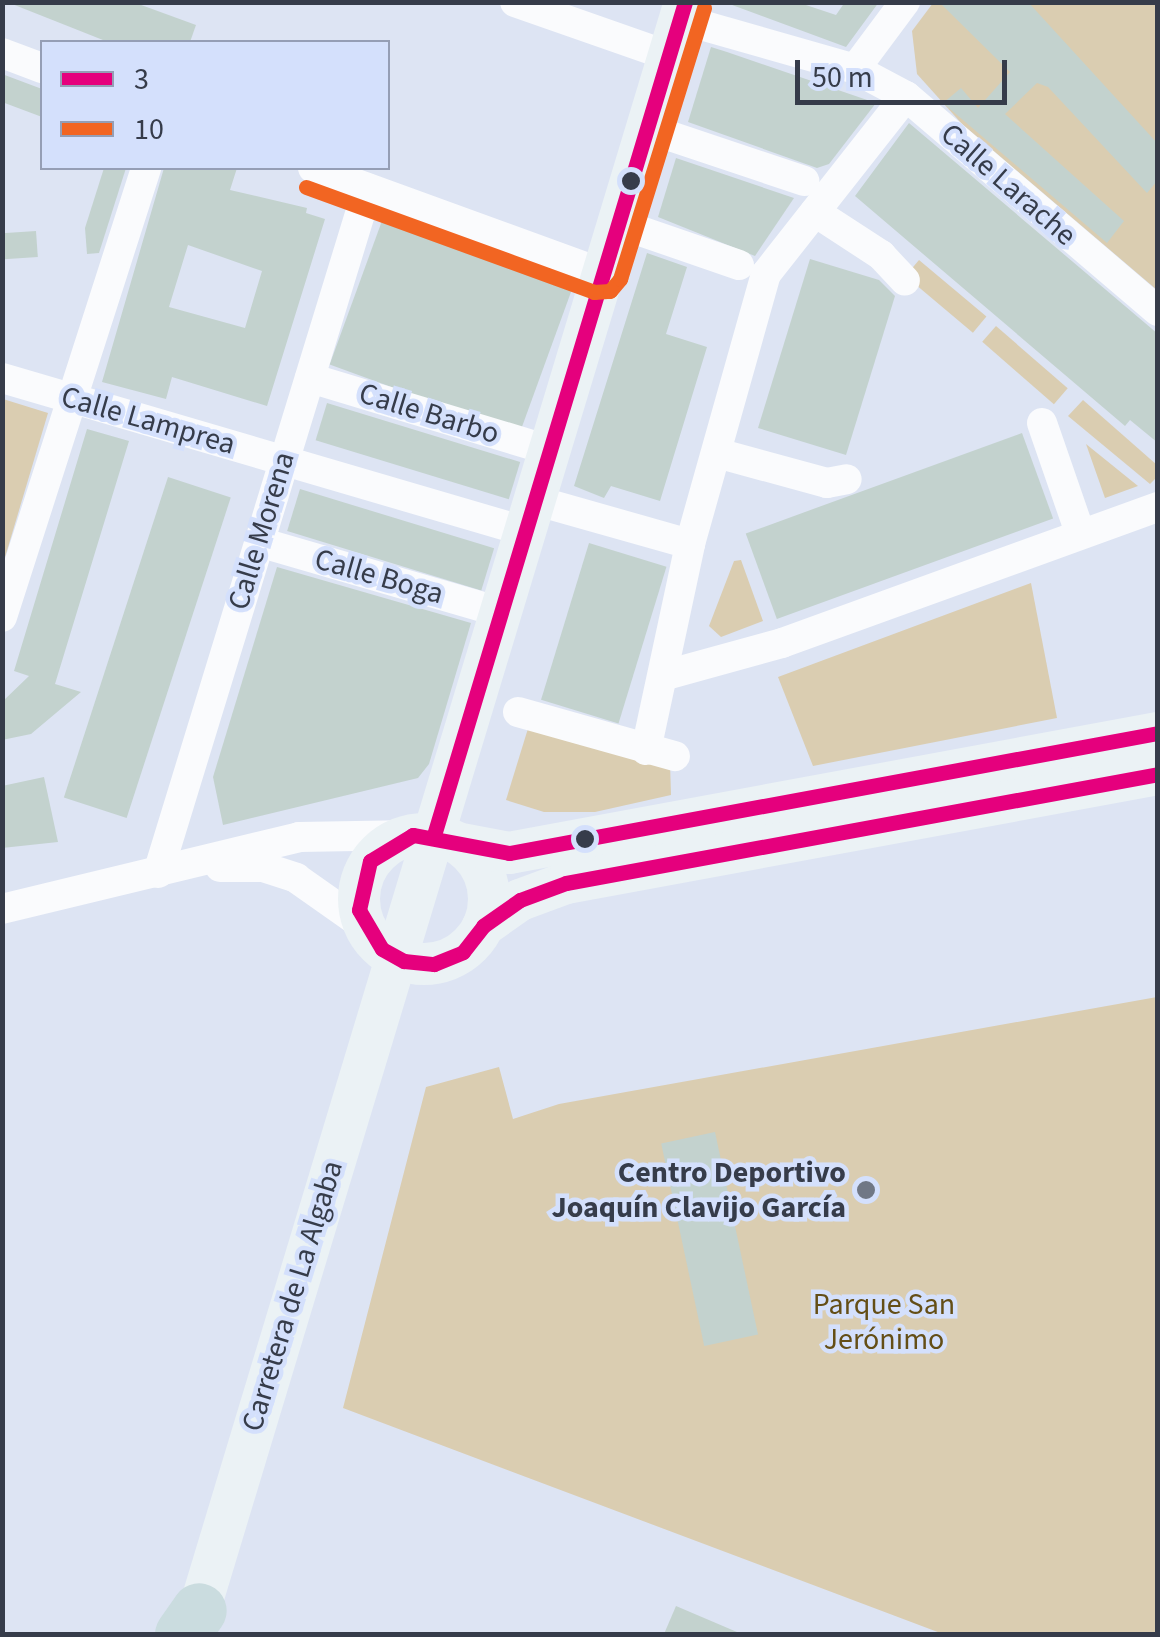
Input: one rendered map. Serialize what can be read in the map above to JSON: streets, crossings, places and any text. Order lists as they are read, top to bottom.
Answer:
{
  "streets": {
    "main road": ["Carretera de La Algaba"],
    "street": [
      "Calle Larache",
      "Calle Barbo",
      "Calle Lamprea",
      "Calle Morena",
      "Calle Boga"
    ]
  },
  "crossings": [
    ["Calle Larache", "Carretera de La Algaba"],
    ["Calle Barbo", "Calle Morena"],
    ["Calle Barbo", "Carretera de La Algaba"],
    ["Calle Lamprea", "Calle Morena"],
    ["Calle Lamprea", "Carretera de La Algaba"],
    ["Calle Morena", "Calle Boga"],
    ["Calle Boga", "Carretera de La Algaba"]
  ],
  "parks": ["Parque San Jerónimo"],
  "places": ["Centro Deportivo Joaquín Clavijo García"],
  "lines": ["transit line 3", "transit line 10"],
  "legend": ["3", "10"],
  "scale_bar": "50 m"
}
